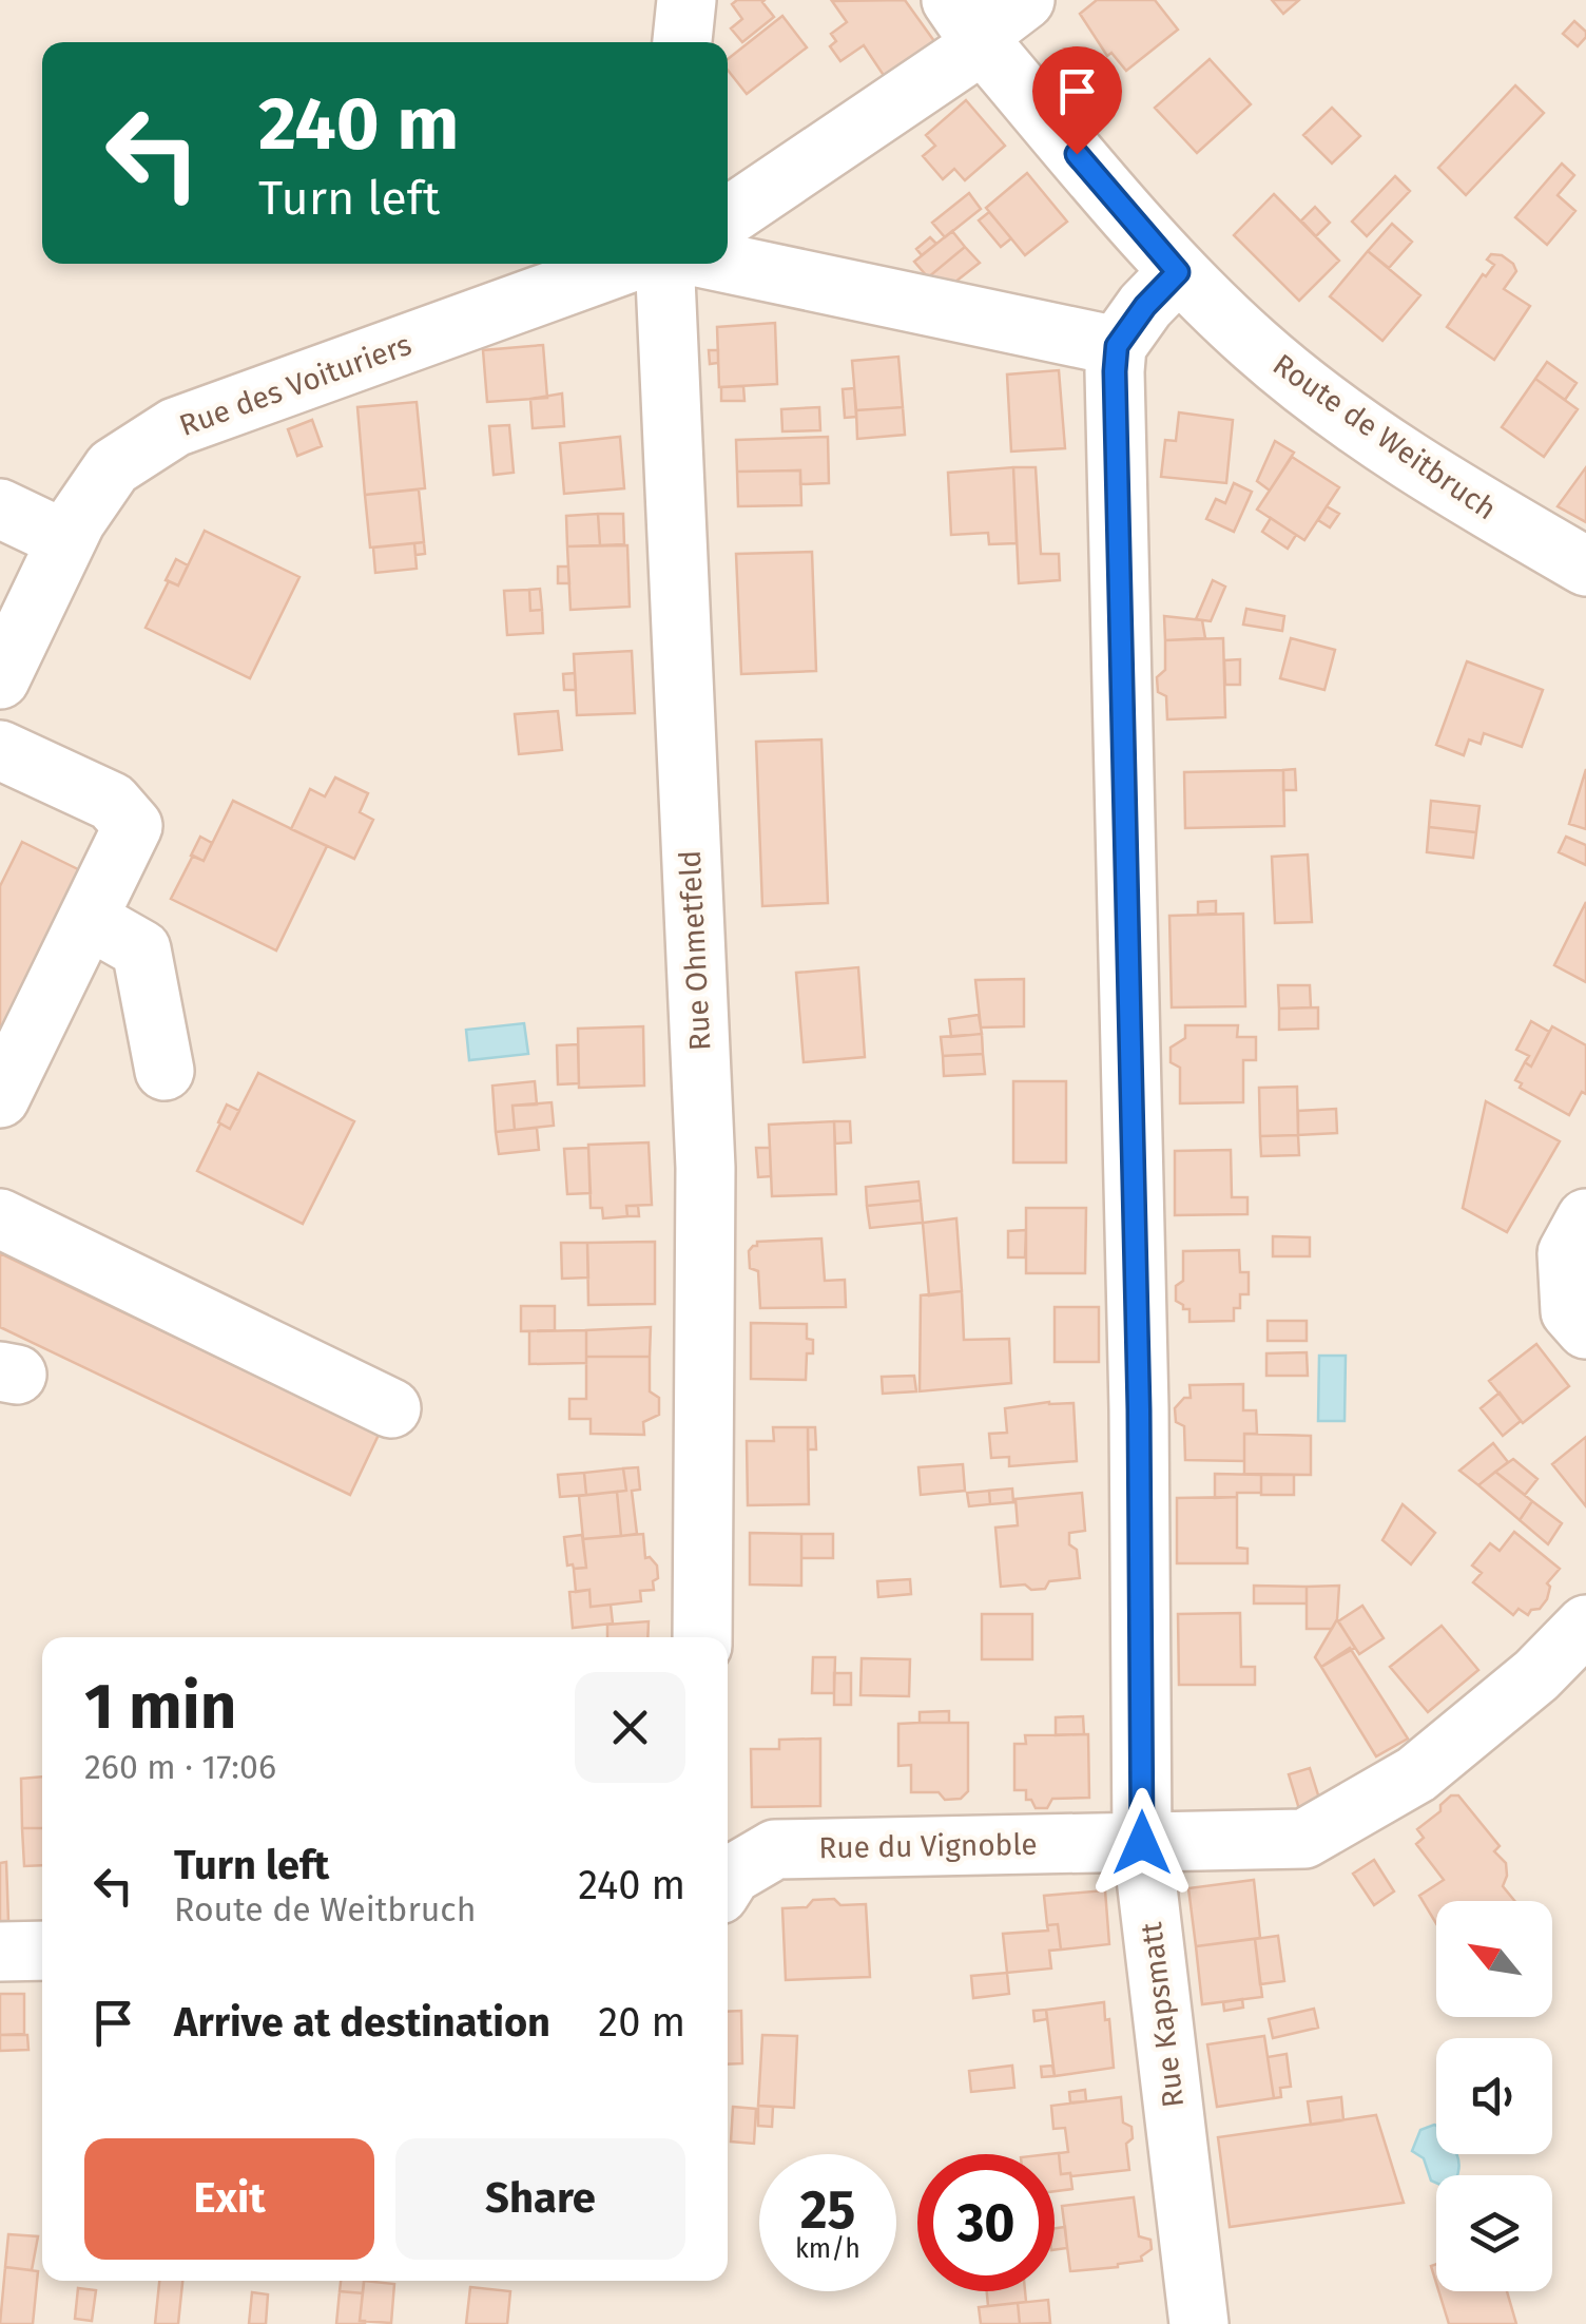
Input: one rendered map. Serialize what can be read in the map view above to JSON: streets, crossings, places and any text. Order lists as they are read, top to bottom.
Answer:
{
  "streets": {
    "street": [
      "Rue des Voituriers",
      "Route de Weitbruch",
      "Rue Ohmetfeld",
      "Rue du Vignoble",
      "Rue Kapsmatt"
    ]
  },
  "crossings": [
    ["Rue du Vignoble", "Rue Kapsmatt"]
  ],
  "north": "top left",
  "page": {
    "turn": ["240 m", "Turn left"],
    "heading": ["1 min", "260 m · 17:06"],
    "list": [
      {
        "name": "Turn left",
        "note": "Route de Weitbruch",
        "value": "240 m"
      },
      {
        "name": "Arrive at destination",
        "value": "20 m"
      }
    ],
    "buttons": ["Exit", "Share"],
    "speed": "25 km/h",
    "limit": "30"
  }
}
